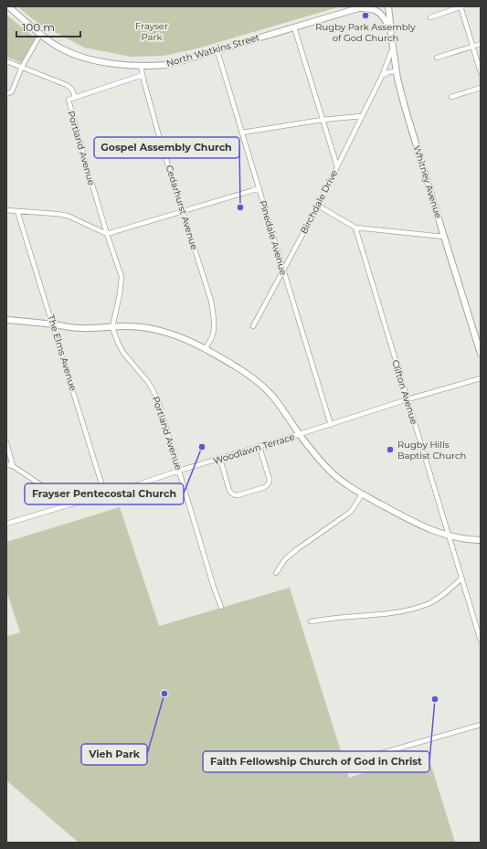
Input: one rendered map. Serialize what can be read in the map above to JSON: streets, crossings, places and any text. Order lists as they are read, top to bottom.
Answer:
{
  "streets": {
    "main road": ["North Watkins Street", "Whitney Avenue"],
    "street": [
      "Portland Avenue",
      "Birchdale Drive",
      "Cedarhurst Avenue",
      "Pinedale Avenue",
      "The Elms Avenue",
      "Clifton Avenue",
      "Woodlawn Terrace"
    ]
  },
  "crossings": [
    ["North Watkins Street", "Cedarhurst Avenue"],
    ["North Watkins Street", "Pinedale Avenue"],
    ["Portland Avenue", "Woodlawn Terrace"],
    ["Whitney Avenue", "Birchdale Drive"],
    ["Birchdale Drive", "Pinedale Avenue"],
    ["Pinedale Avenue", "Woodlawn Terrace"],
    ["The Elms Avenue", "Woodlawn Terrace"],
    ["Clifton Avenue", "Woodlawn Terrace"]
  ],
  "parks": ["Frayser Park"],
  "places": [
    "Rugby Park Assembly of God Church",
    "Gospel Assembly Church",
    "Frayser Pentecostal Church",
    "Rugby Hills Baptist Church",
    "Vieh Park",
    "Faith Fellowship Church of God in Christ"
  ],
  "scale_bar": "100 m"
}
